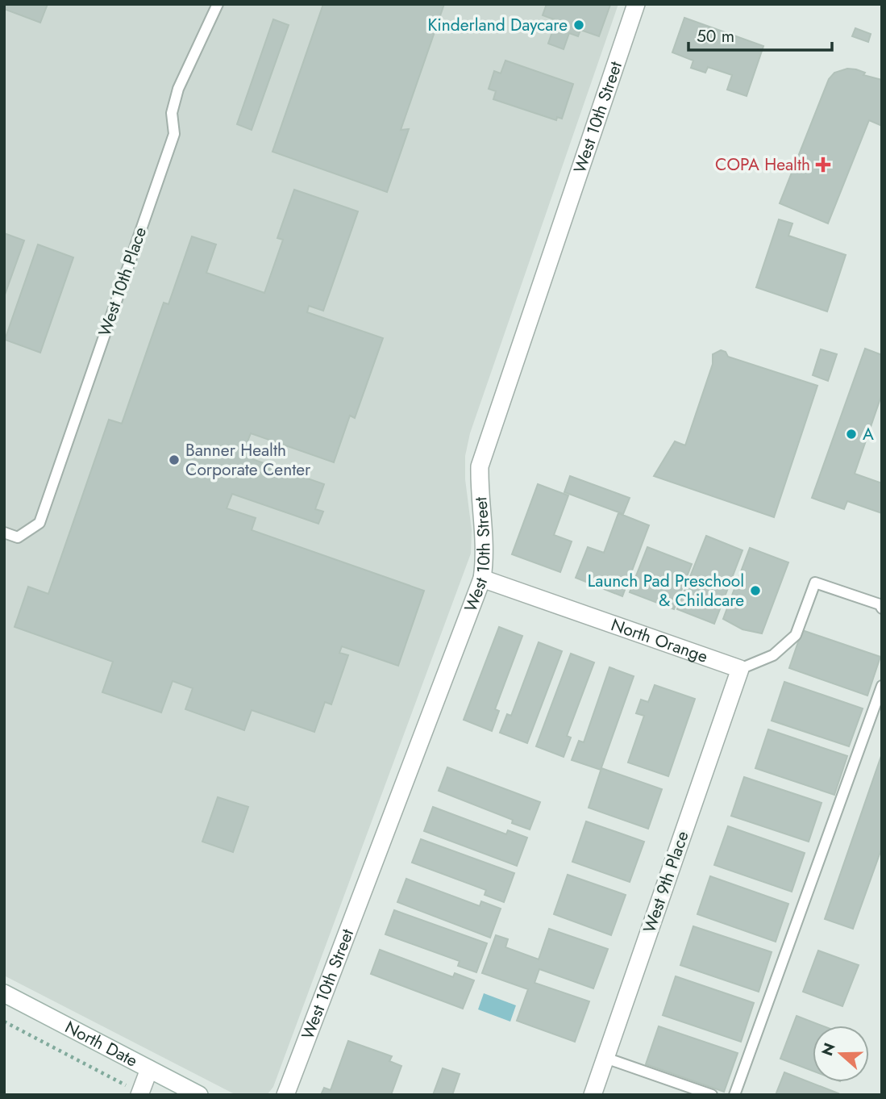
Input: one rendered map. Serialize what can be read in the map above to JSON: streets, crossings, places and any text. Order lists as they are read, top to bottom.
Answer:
{
  "streets": {
    "street": [
      "West 10th Street",
      "North Orange",
      "West 9th Place",
      "North Date"
    ],
    "lane": ["West 10th Place"]
  },
  "crossings": [
    ["West 10th Street", "North Orange"],
    ["North Orange", "West 9th Place"]
  ],
  "places": {
    "other": [
      "Kinderland Daycare",
      "A",
      "Banner Health Corporate Center",
      "Launch Pad Preschool & Childcare"
    ],
    "health": ["COPA Health"]
  },
  "scale_bar": "50 m",
  "north": "left"
}
